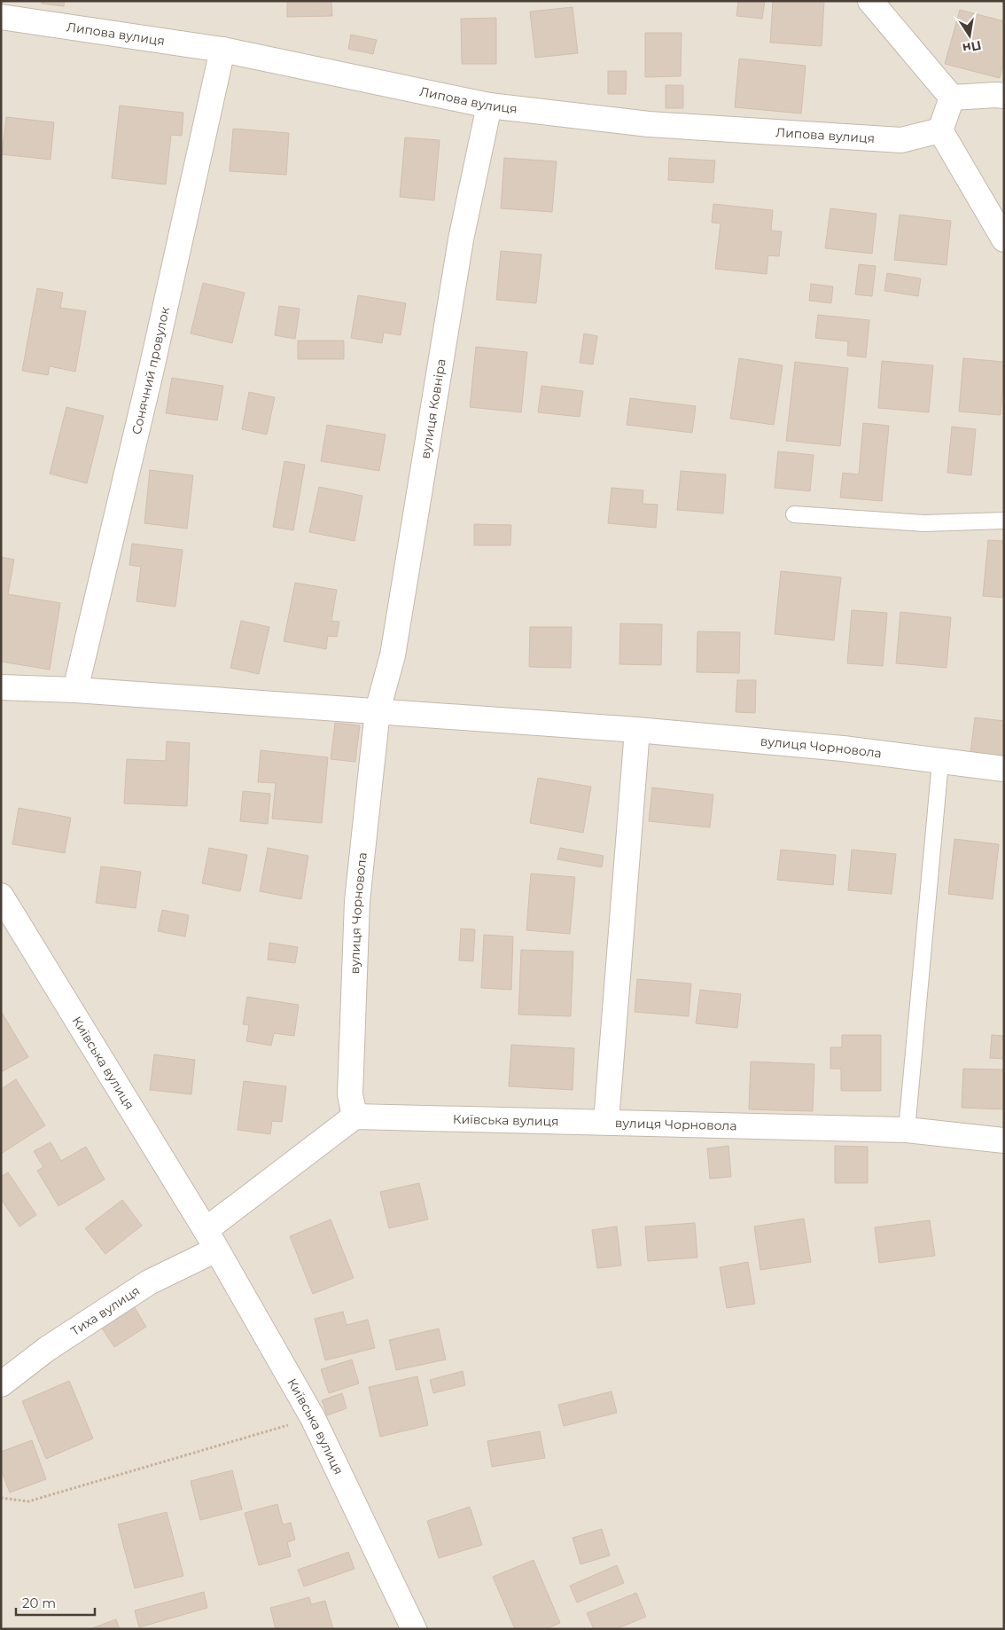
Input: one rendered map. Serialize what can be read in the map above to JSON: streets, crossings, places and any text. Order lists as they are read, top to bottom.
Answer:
{
  "streets": {
    "street": [
      "Липова вулиця",
      "Сонячний провулок",
      "вулиця Ковніра",
      "вулиця Чорновола",
      "Київська вулиця",
      "Тиха вулиця"
    ]
  },
  "crossings": [
    ["Липова вулиця", "Сонячний провулок"],
    ["Липова вулиця", "вулиця Ковніра"],
    ["Сонячний провулок", "вулиця Чорновола"],
    ["вулиця Ковніра", "вулиця Чорновола"],
    ["вулиця Чорновола", "Київська вулиця"],
    ["Київська вулиця", "Тиха вулиця"]
  ],
  "scale_bar": "20 m",
  "north": "bottom"
}
